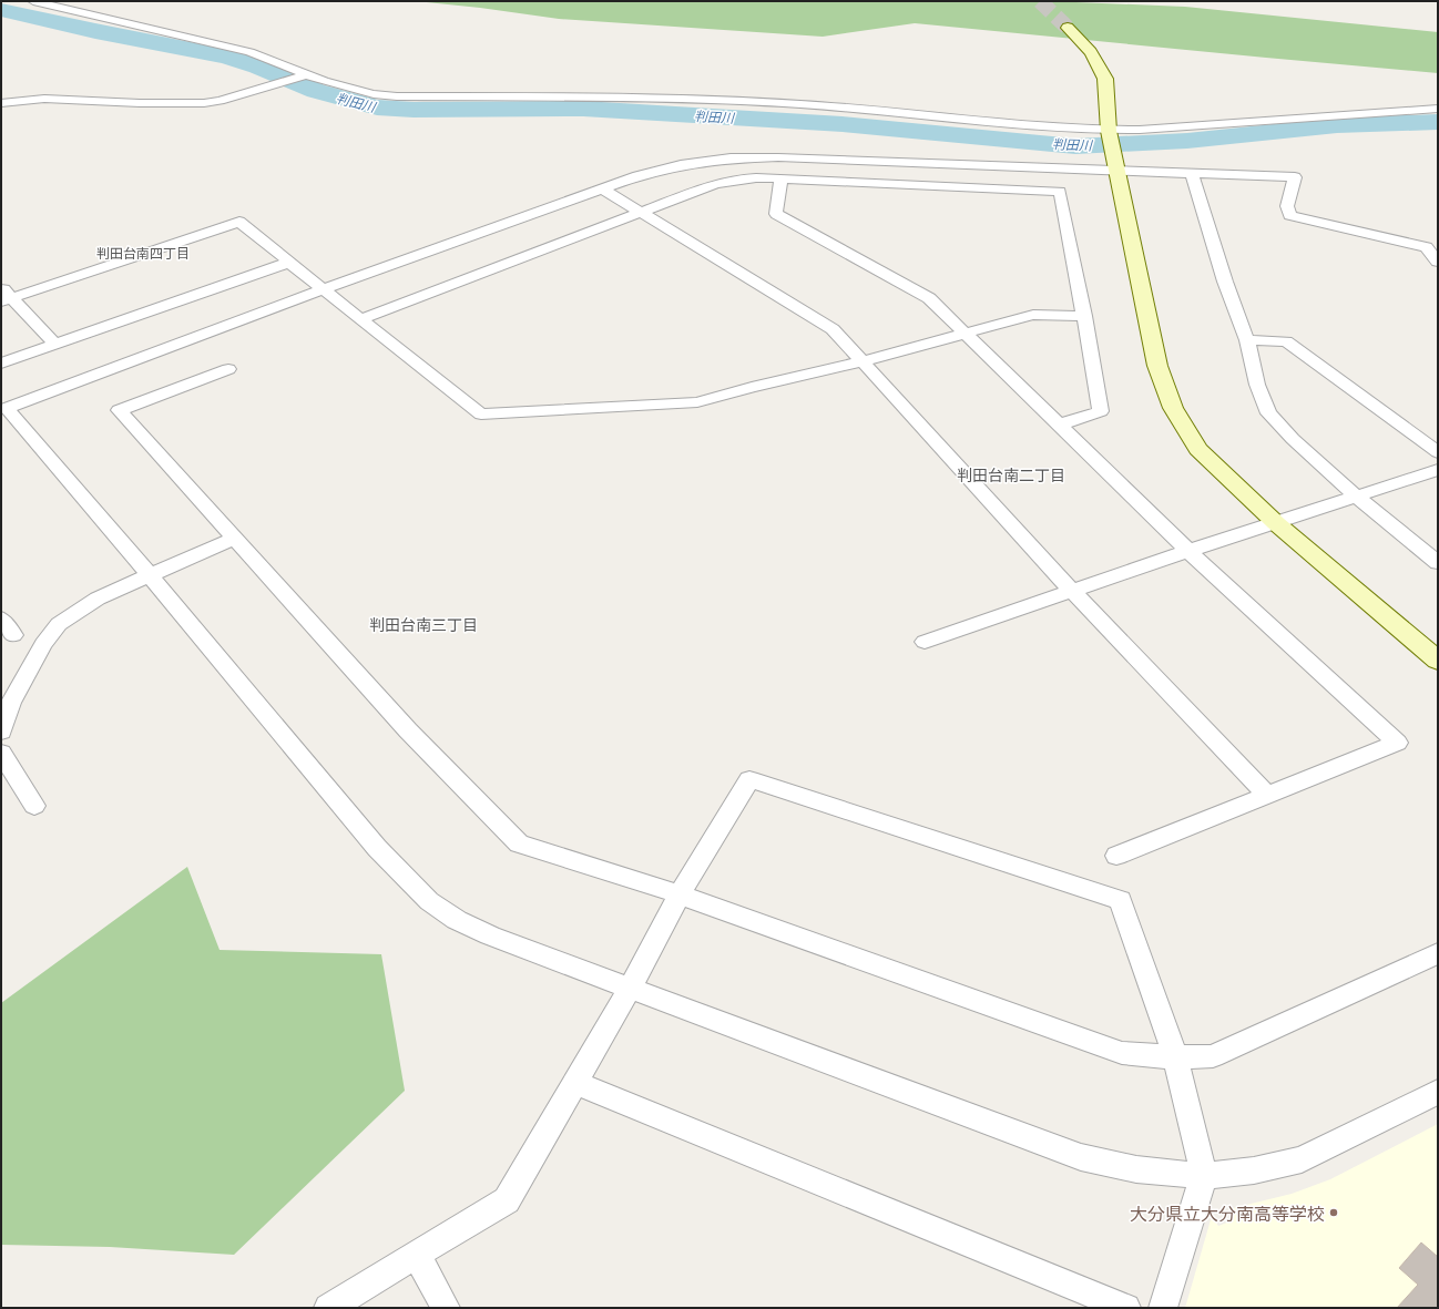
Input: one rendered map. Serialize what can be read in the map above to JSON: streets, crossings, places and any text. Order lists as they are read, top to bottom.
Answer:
{
  "districts": ["判田台南四丁目", "判田台南二丁目", "判田台南三丁目"],
  "water": ["判田川"],
  "places": ["大分県立大分南高等学校"]
}
